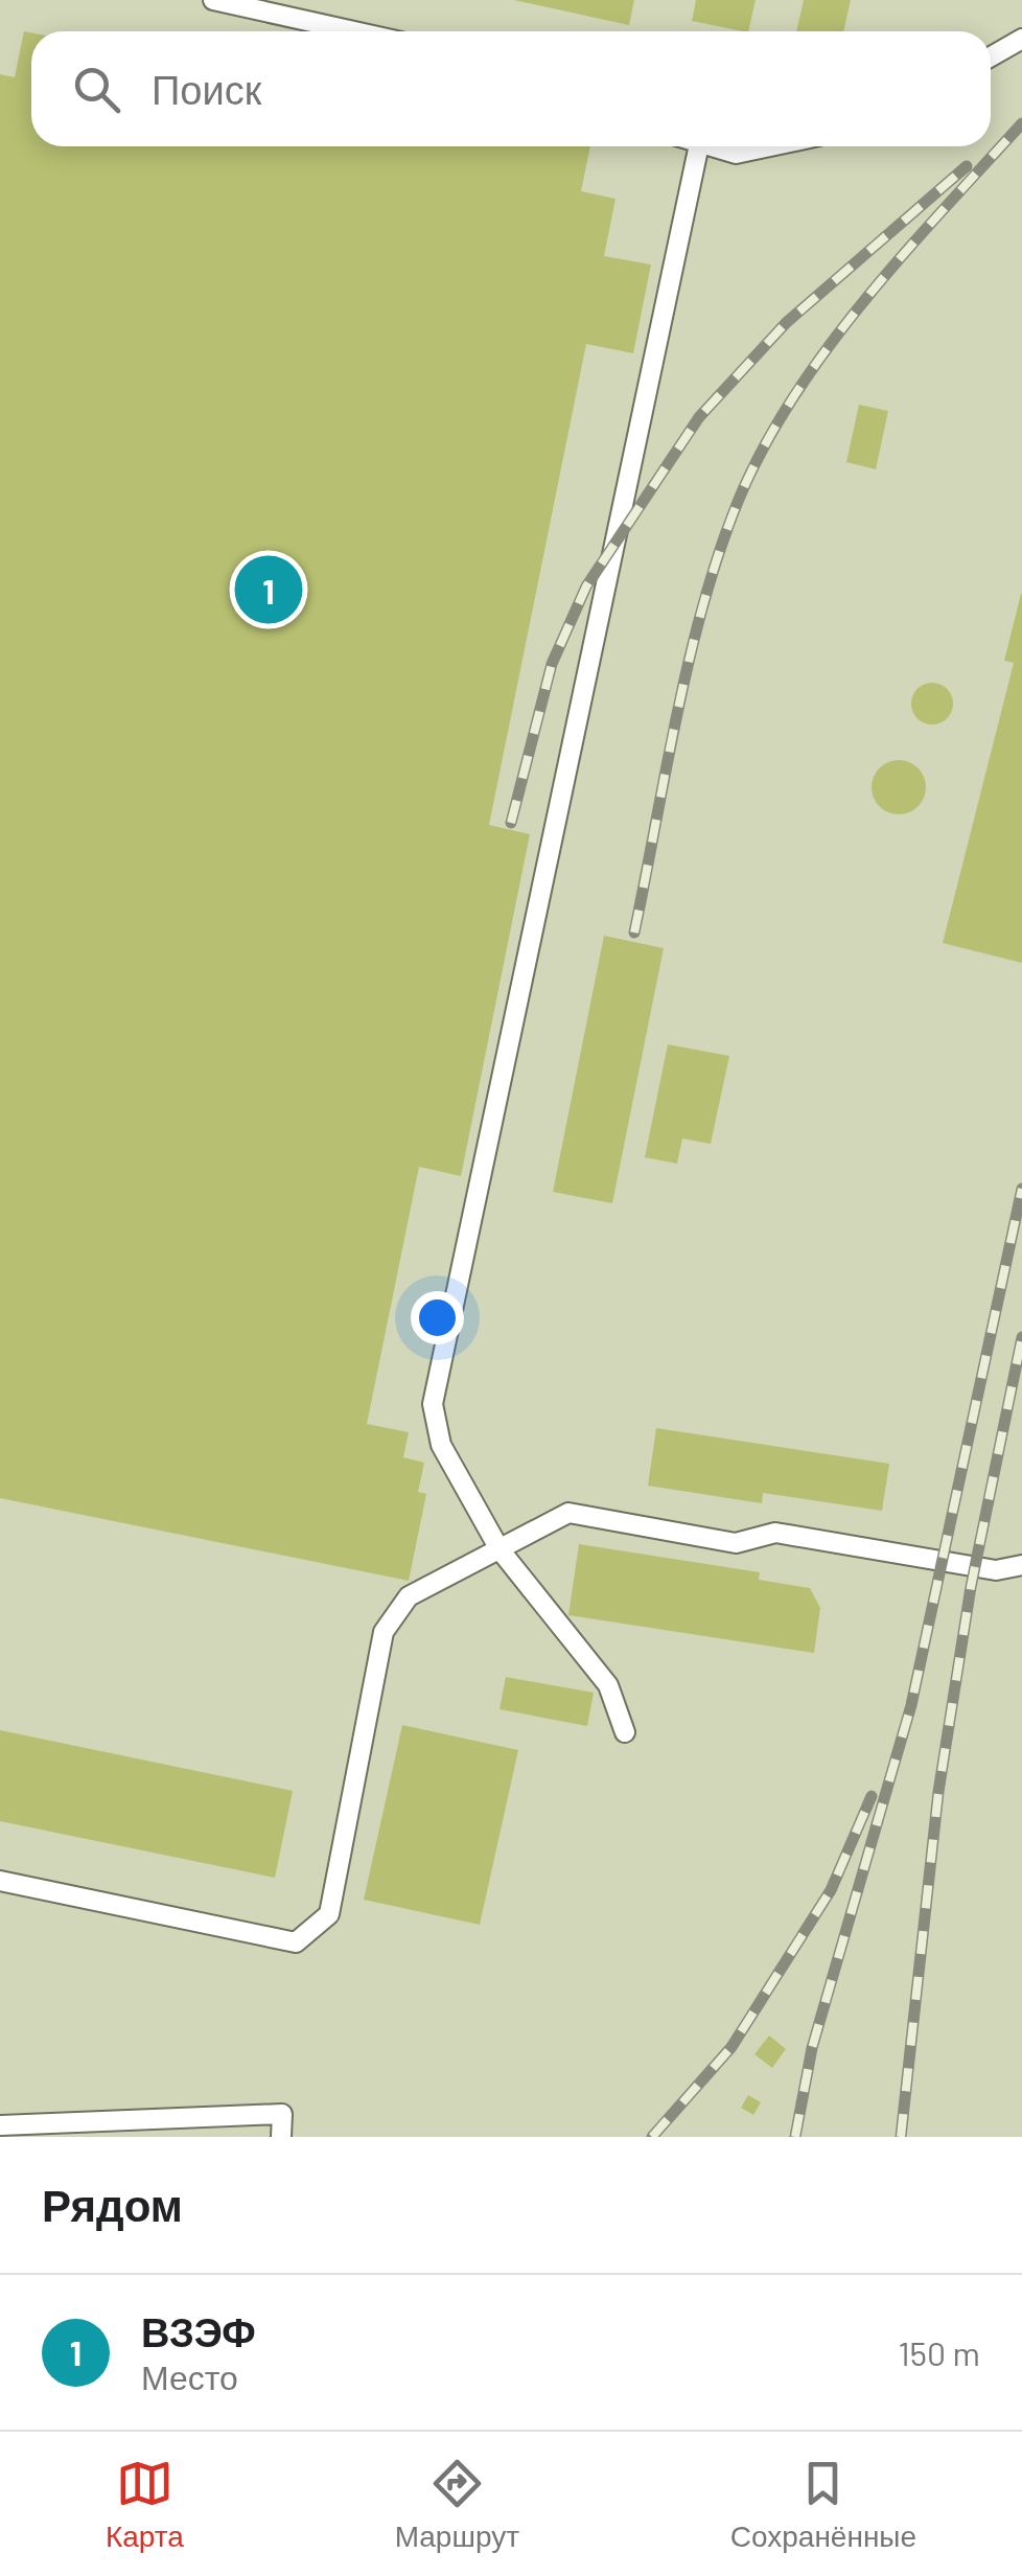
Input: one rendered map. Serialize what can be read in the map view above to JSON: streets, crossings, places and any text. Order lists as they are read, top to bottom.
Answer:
{
  "page": {
    "search": "Поиск",
    "pins": "1",
    "heading": "Рядом",
    "list": [
      {
        "mark": "1",
        "name": "ВЗЭФ",
        "note": "Место",
        "value": "150 m"
      }
    ],
    "nav": ["Карта", "Маршрут", "Сохранённые"]
  }
}
